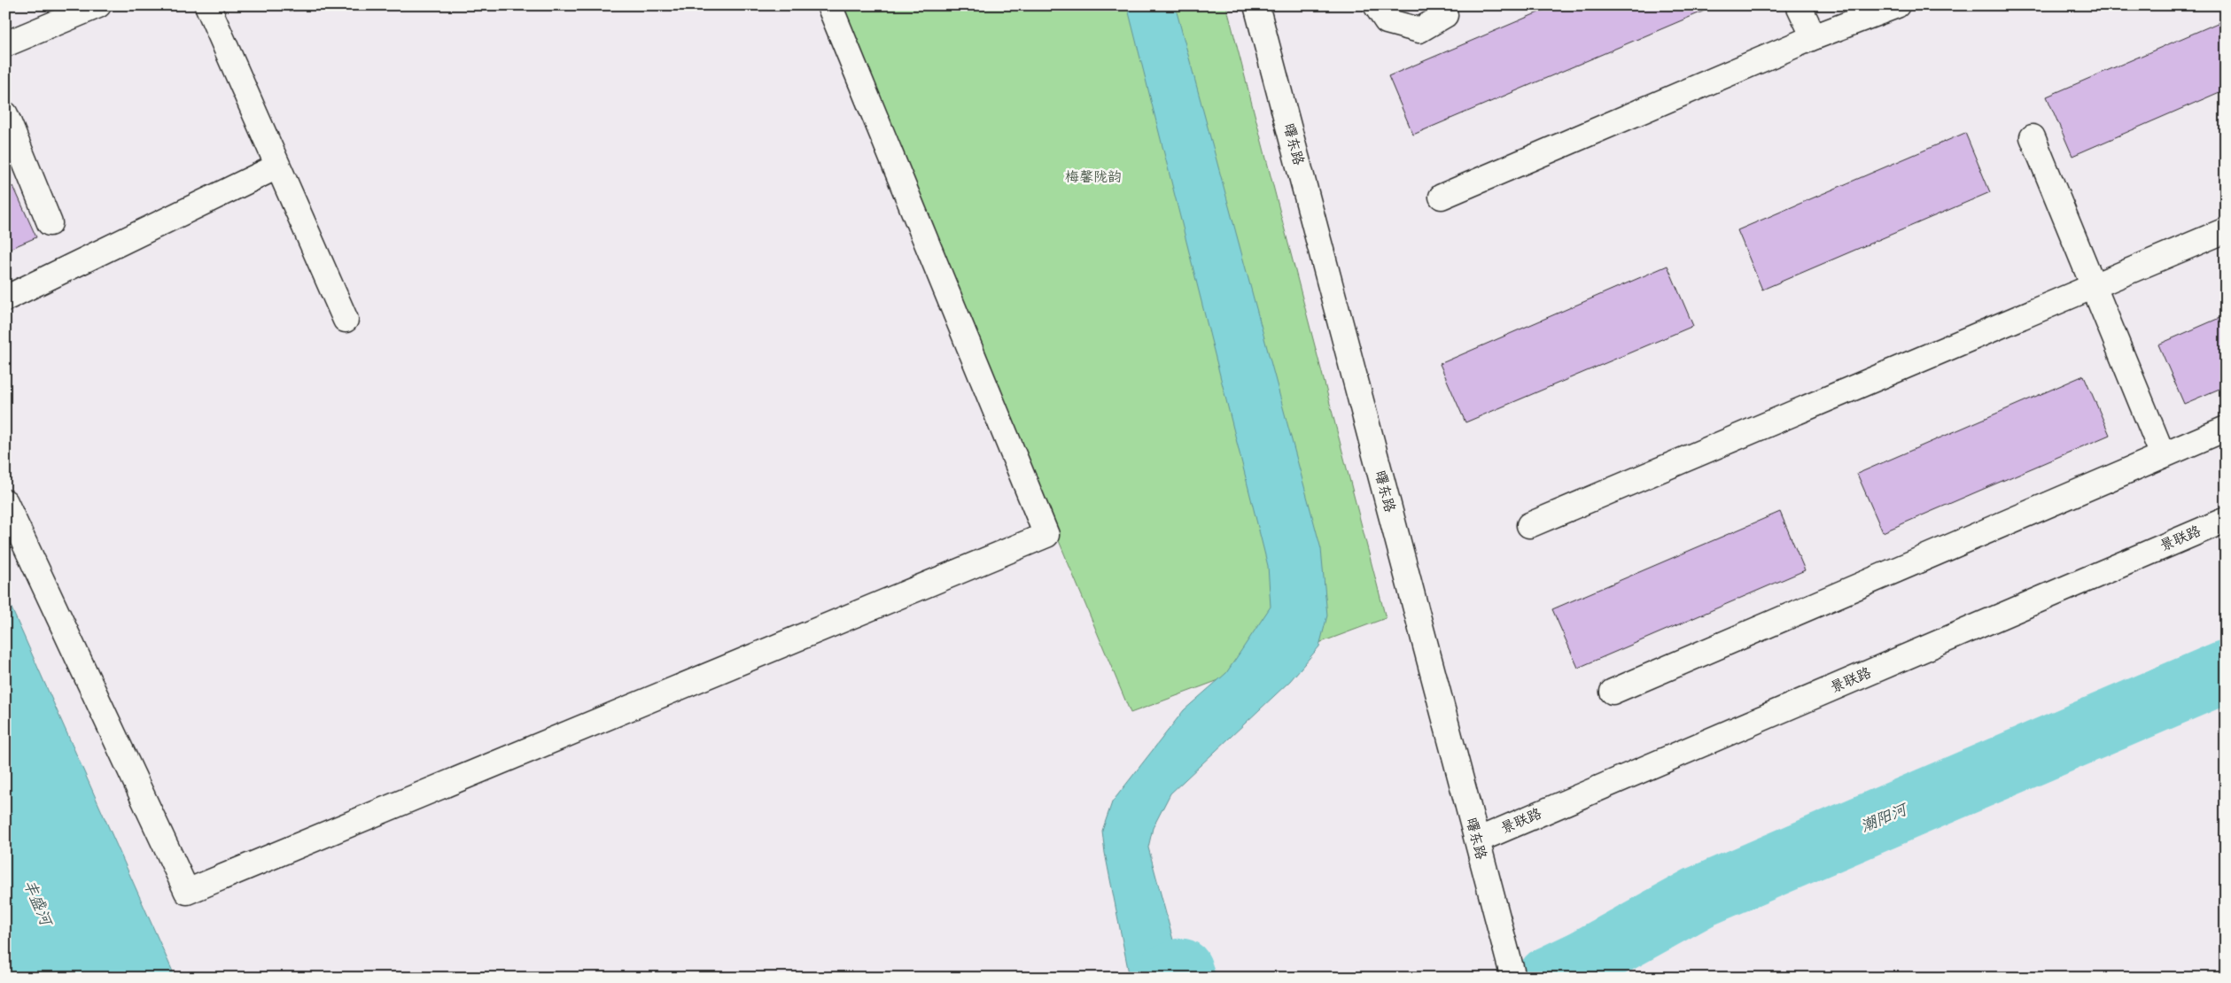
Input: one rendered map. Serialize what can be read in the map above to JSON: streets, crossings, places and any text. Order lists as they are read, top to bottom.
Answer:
{
  "streets": {
    "street": ["曙东路", "景联路"]
  },
  "crossings": [
    ["曙东路", "景联路"]
  ],
  "water": ["潮阳河", "丰盛河"],
  "parks": ["梅馨陇韵"]
}
